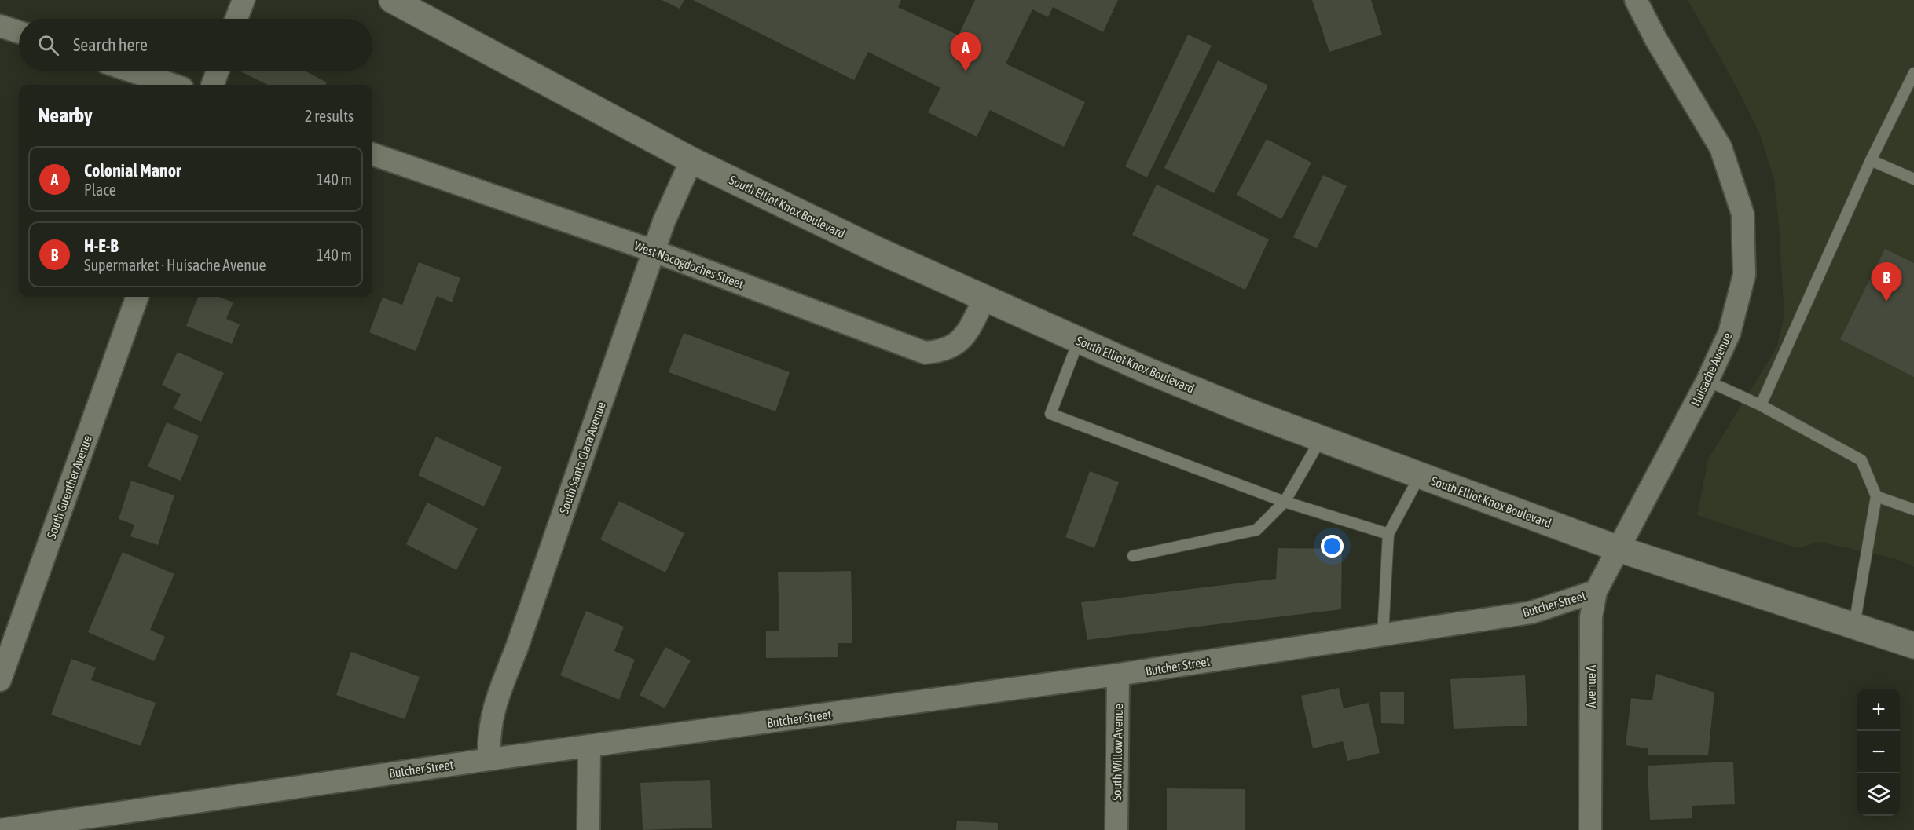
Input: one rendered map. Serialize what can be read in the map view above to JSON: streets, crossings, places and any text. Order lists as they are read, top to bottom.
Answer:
{
  "streets": {
    "main road": ["South Elliot Knox Boulevard"],
    "street": [
      "West Nacogdoches Street",
      "Huisache Avenue",
      "South Santa Clara Avenue",
      "South Guenther Avenue",
      "Butcher Street",
      "Avenue A",
      "South Willow Avenue"
    ]
  },
  "crossings": [
    ["South Elliot Knox Boulevard", "West Nacogdoches Street"],
    ["South Elliot Knox Boulevard", "Huisache Avenue"],
    ["South Elliot Knox Boulevard", "South Santa Clara Avenue"],
    ["South Elliot Knox Boulevard", "Avenue A"],
    ["West Nacogdoches Street", "South Santa Clara Avenue"],
    ["Huisache Avenue", "Avenue A"],
    ["South Santa Clara Avenue", "Butcher Street"],
    ["Butcher Street", "Avenue A"],
    ["Butcher Street", "South Willow Avenue"]
  ],
  "page": {
    "search": "Search here",
    "pins": ["A", "B"],
    "heading": ["Nearby", "2 results"],
    "list": [
      {
        "mark": "A",
        "name": "Colonial Manor",
        "note": "Place",
        "value": "140 m"
      },
      {
        "mark": "B",
        "name": "H-E-B",
        "note": "Supermarket · Huisache Avenue",
        "value": "140 m"
      }
    ],
    "map_buttons": ["+", "−"]
  }
}
